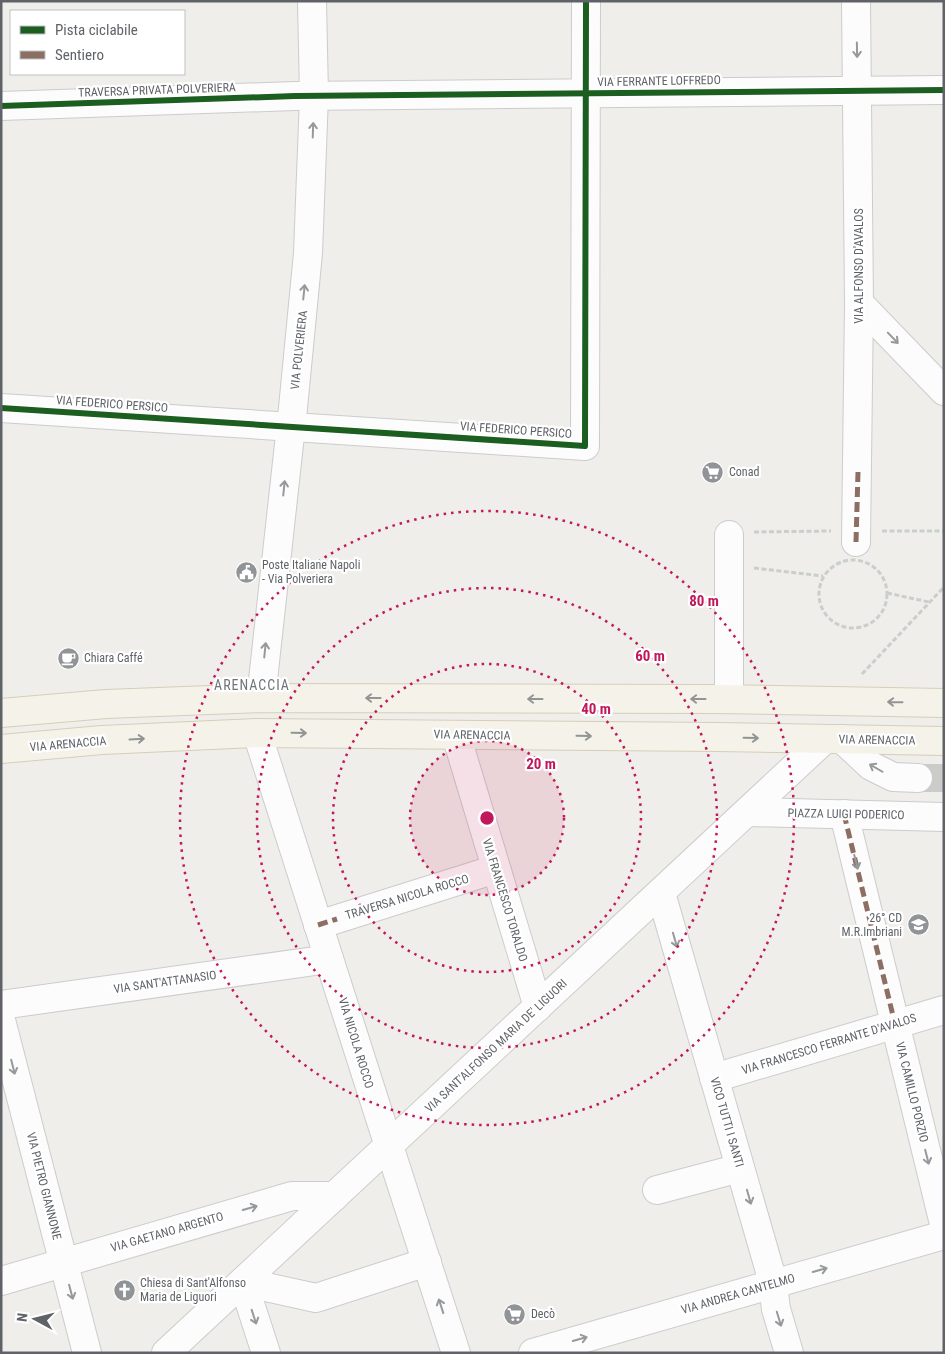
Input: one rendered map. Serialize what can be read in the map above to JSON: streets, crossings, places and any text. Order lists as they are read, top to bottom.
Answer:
{
  "streets": {
    "main road": ["VIA ARENACCIA"],
    "street": [
      "VIA FERRANTE LOFFREDO",
      "TRAVERSA PRIVATA POLVERIERA",
      "VIA ALFONSO D'AVALOS",
      "VIA POLVERIERA",
      "VIA FEDERICO PERSICO",
      "PIAZZA LUIGI PODERICO",
      "TRAVERSA NICOLA ROCCO",
      "VIA FRANCESCO TORALDO",
      "VIA SANT'ATTANASIO",
      "VIA NICOLA ROCCO",
      "VIA FRANCESCO FERRANTE D'AVALOS",
      "VIA SANT'ALFONSO MARIA DE' LIGUORI",
      "VIA CAMILLO PORZIO",
      "VICO TUTTI I SANTI",
      "VIA PIETRO GIANNONE",
      "VIA GAETANO ARGENTO",
      "VIA ANDREA CANTELMO"
    ]
  },
  "crossings": [
    ["VIA FERRANTE LOFFREDO", "TRAVERSA PRIVATA POLVERIERA"],
    ["VIA FERRANTE LOFFREDO", "VIA ALFONSO D'AVALOS"],
    ["VIA FERRANTE LOFFREDO", "VIA POLVERIERA"],
    ["VIA FERRANTE LOFFREDO", "VIA FEDERICO PERSICO"],
    ["TRAVERSA PRIVATA POLVERIERA", "VIA POLVERIERA"],
    ["VIA POLVERIERA", "VIA FEDERICO PERSICO"],
    ["VIA ARENACCIA", "VIA FRANCESCO TORALDO"],
    ["VIA ARENACCIA", "VIA NICOLA ROCCO"],
    ["VIA ARENACCIA", "VIA SANT'ALFONSO MARIA DE' LIGUORI"],
    ["PIAZZA LUIGI PODERICO", "VIA SANT'ALFONSO MARIA DE' LIGUORI"],
    ["PIAZZA LUIGI PODERICO", "VIA CAMILLO PORZIO"],
    ["TRAVERSA NICOLA ROCCO", "VIA FRANCESCO TORALDO"],
    ["TRAVERSA NICOLA ROCCO", "VIA NICOLA ROCCO"],
    ["VIA FRANCESCO TORALDO", "VIA SANT'ALFONSO MARIA DE' LIGUORI"],
    ["VIA SANT'ATTANASIO", "VIA NICOLA ROCCO"],
    ["VIA NICOLA ROCCO", "VIA SANT'ALFONSO MARIA DE' LIGUORI"],
    ["VIA FRANCESCO FERRANTE D'AVALOS", "VIA CAMILLO PORZIO"],
    ["VIA FRANCESCO FERRANTE D'AVALOS", "VICO TUTTI I SANTI"],
    ["VIA SANT'ALFONSO MARIA DE' LIGUORI", "VICO TUTTI I SANTI"],
    ["VIA SANT'ALFONSO MARIA DE' LIGUORI", "VIA GAETANO ARGENTO"],
    ["VICO TUTTI I SANTI", "VIA ANDREA CANTELMO"],
    ["VIA PIETRO GIANNONE", "VIA GAETANO ARGENTO"]
  ],
  "one_way": [
    "VIA POLVERIERA",
    "VIA CAMILLO PORZIO",
    "VICO TUTTI I SANTI",
    "VIA PIETRO GIANNONE",
    "VIA ANDREA CANTELMO"
  ],
  "districts": ["ARENACCIA"],
  "places": {
    "supermarket": ["Conad", "Decò"],
    "public building": ["Poste Italiane Napoli - Via Polveriera"],
    "cafe": ["Chiara Caffé"],
    "school or university": ["26° CD M.R.Imbriani"],
    "church": ["Chiesa di Sant'Alfonso Maria de Liguori"]
  },
  "legend": ["Pista ciclabile", "Sentiero"],
  "north": "left",
  "rings": [
    "80 m",
    "60 m",
    "40 m",
    "20 m"
  ]
}
